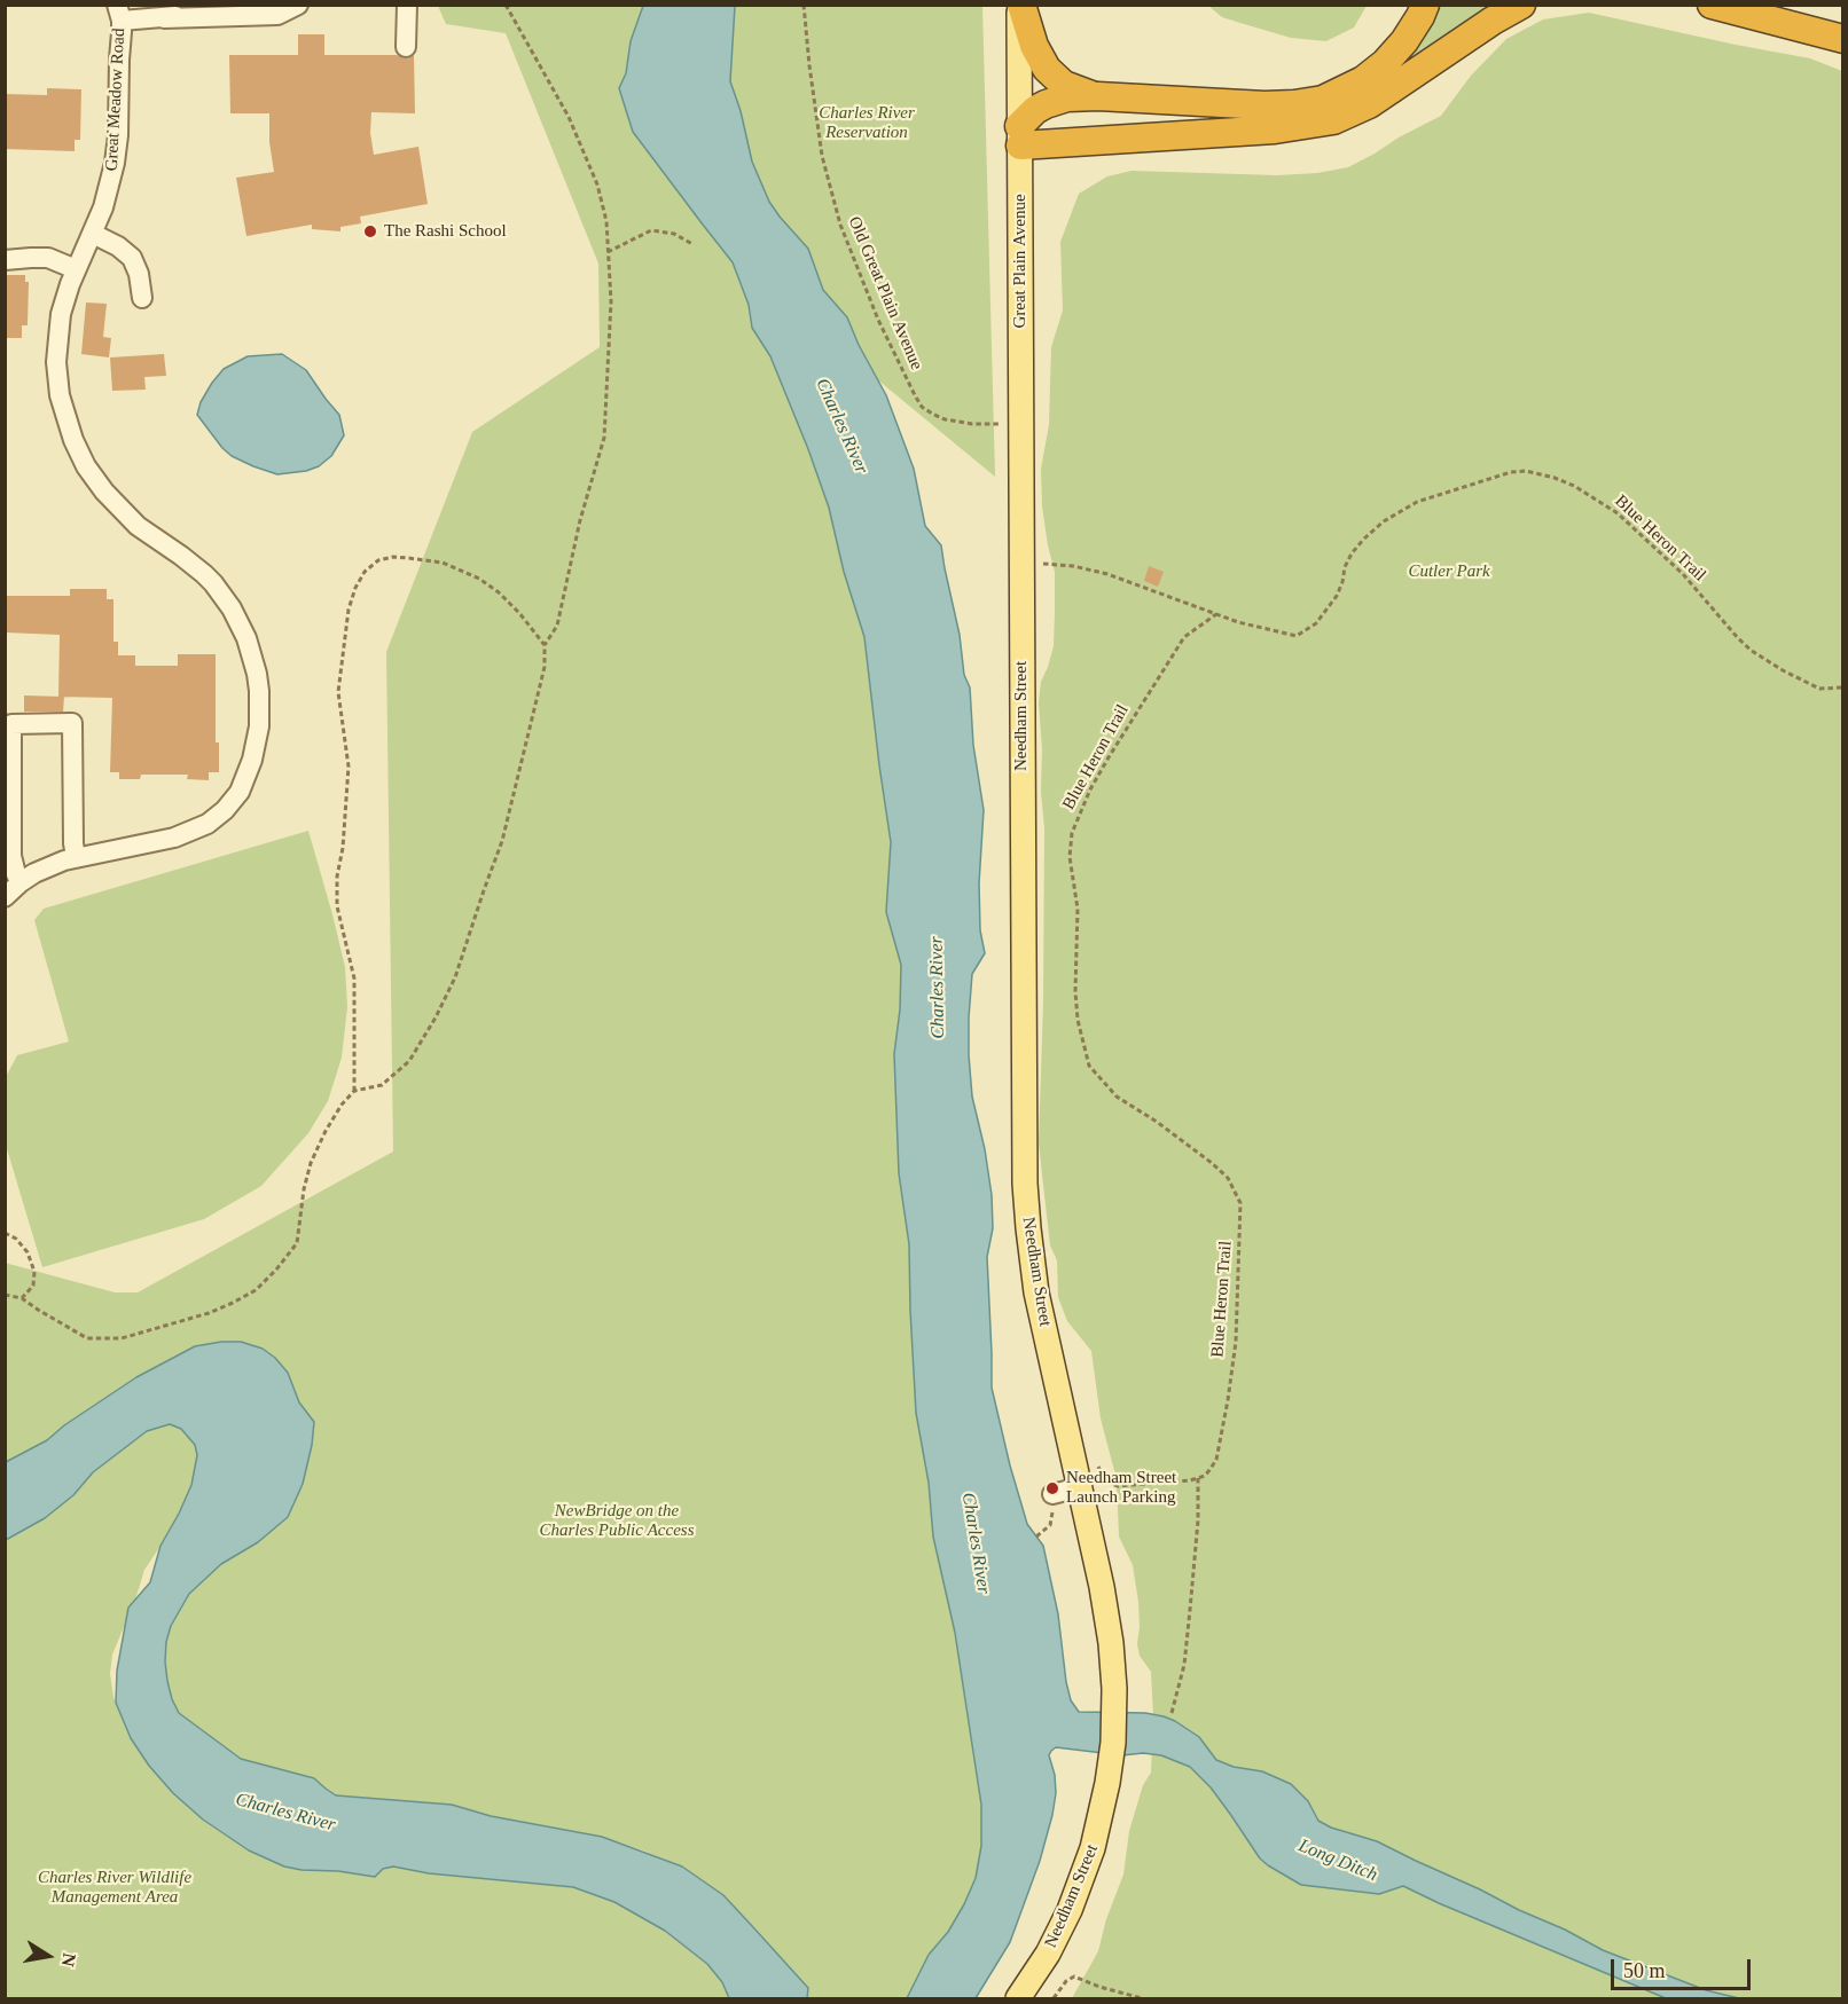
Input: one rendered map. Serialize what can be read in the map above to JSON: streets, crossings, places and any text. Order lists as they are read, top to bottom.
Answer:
{
  "streets": {
    "main road": ["Great Plain Avenue", "Needham Street"],
    "street": ["Great Meadow Road"],
    "path": ["Old Great Plain Avenue", "Blue Heron Trail"]
  },
  "crossings": [
    ["Great Plain Avenue", "Old Great Plain Avenue"],
    ["Great Plain Avenue", "Needham Street"]
  ],
  "water": ["Charles River", "Long Ditch"],
  "parks": [
    "Charles River Reservation",
    "Cutler Park",
    "NewBridge on the Charles Public Access",
    "Charles River Wildlife Management Area"
  ],
  "places": ["The Rashi School", "Needham Street Launch Parking"],
  "scale_bar": "50 m",
  "north": "right"
}
